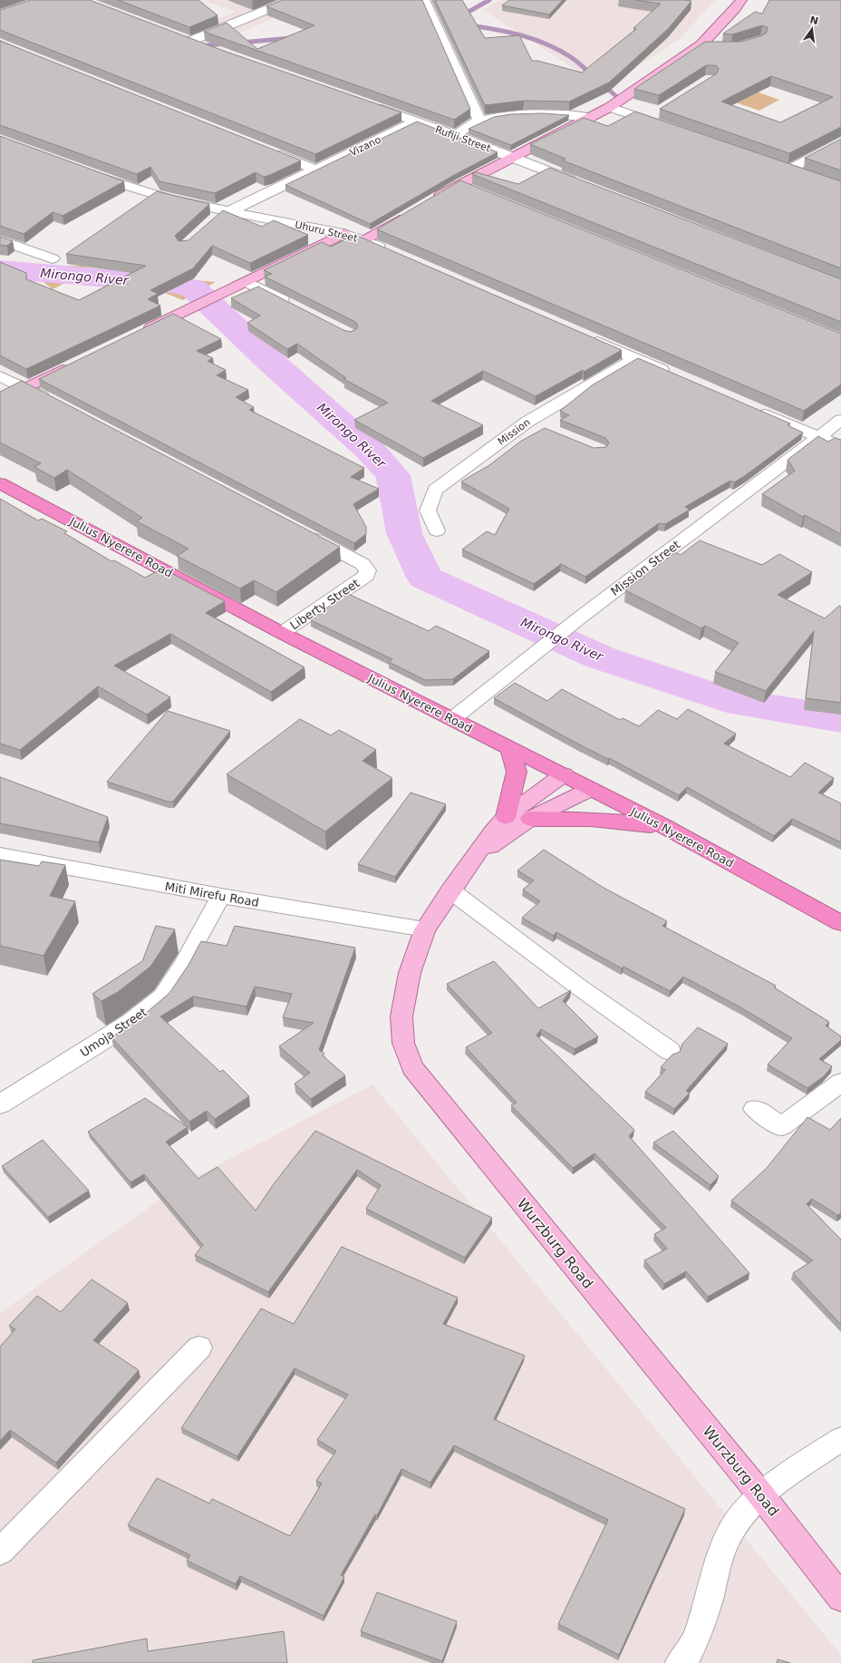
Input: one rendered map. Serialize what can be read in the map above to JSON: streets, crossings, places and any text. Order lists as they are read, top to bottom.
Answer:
{
  "streets": {
    "highway": ["Julius Nyerere Road"],
    "main road": ["Wurzburg Road"],
    "street": [
      "Rufiji Street",
      "Vizano",
      "Uhuru Street",
      "Mission",
      "Mission Street",
      "Liberty Street",
      "Miti Mirefu Road",
      "Umoja Street"
    ]
  },
  "crossings": [
    ["Rufiji Street", "Vizano"],
    ["Vizano", "Uhuru Street"],
    ["Julius Nyerere Road", "Mission Street"],
    ["Julius Nyerere Road", "Liberty Street"],
    ["Julius Nyerere Road", "Wurzburg Road"],
    ["Miti Mirefu Road", "Umoja Street"],
    ["Miti Mirefu Road", "Wurzburg Road"]
  ],
  "water": ["Mirongo River"],
  "north": "top"
}
